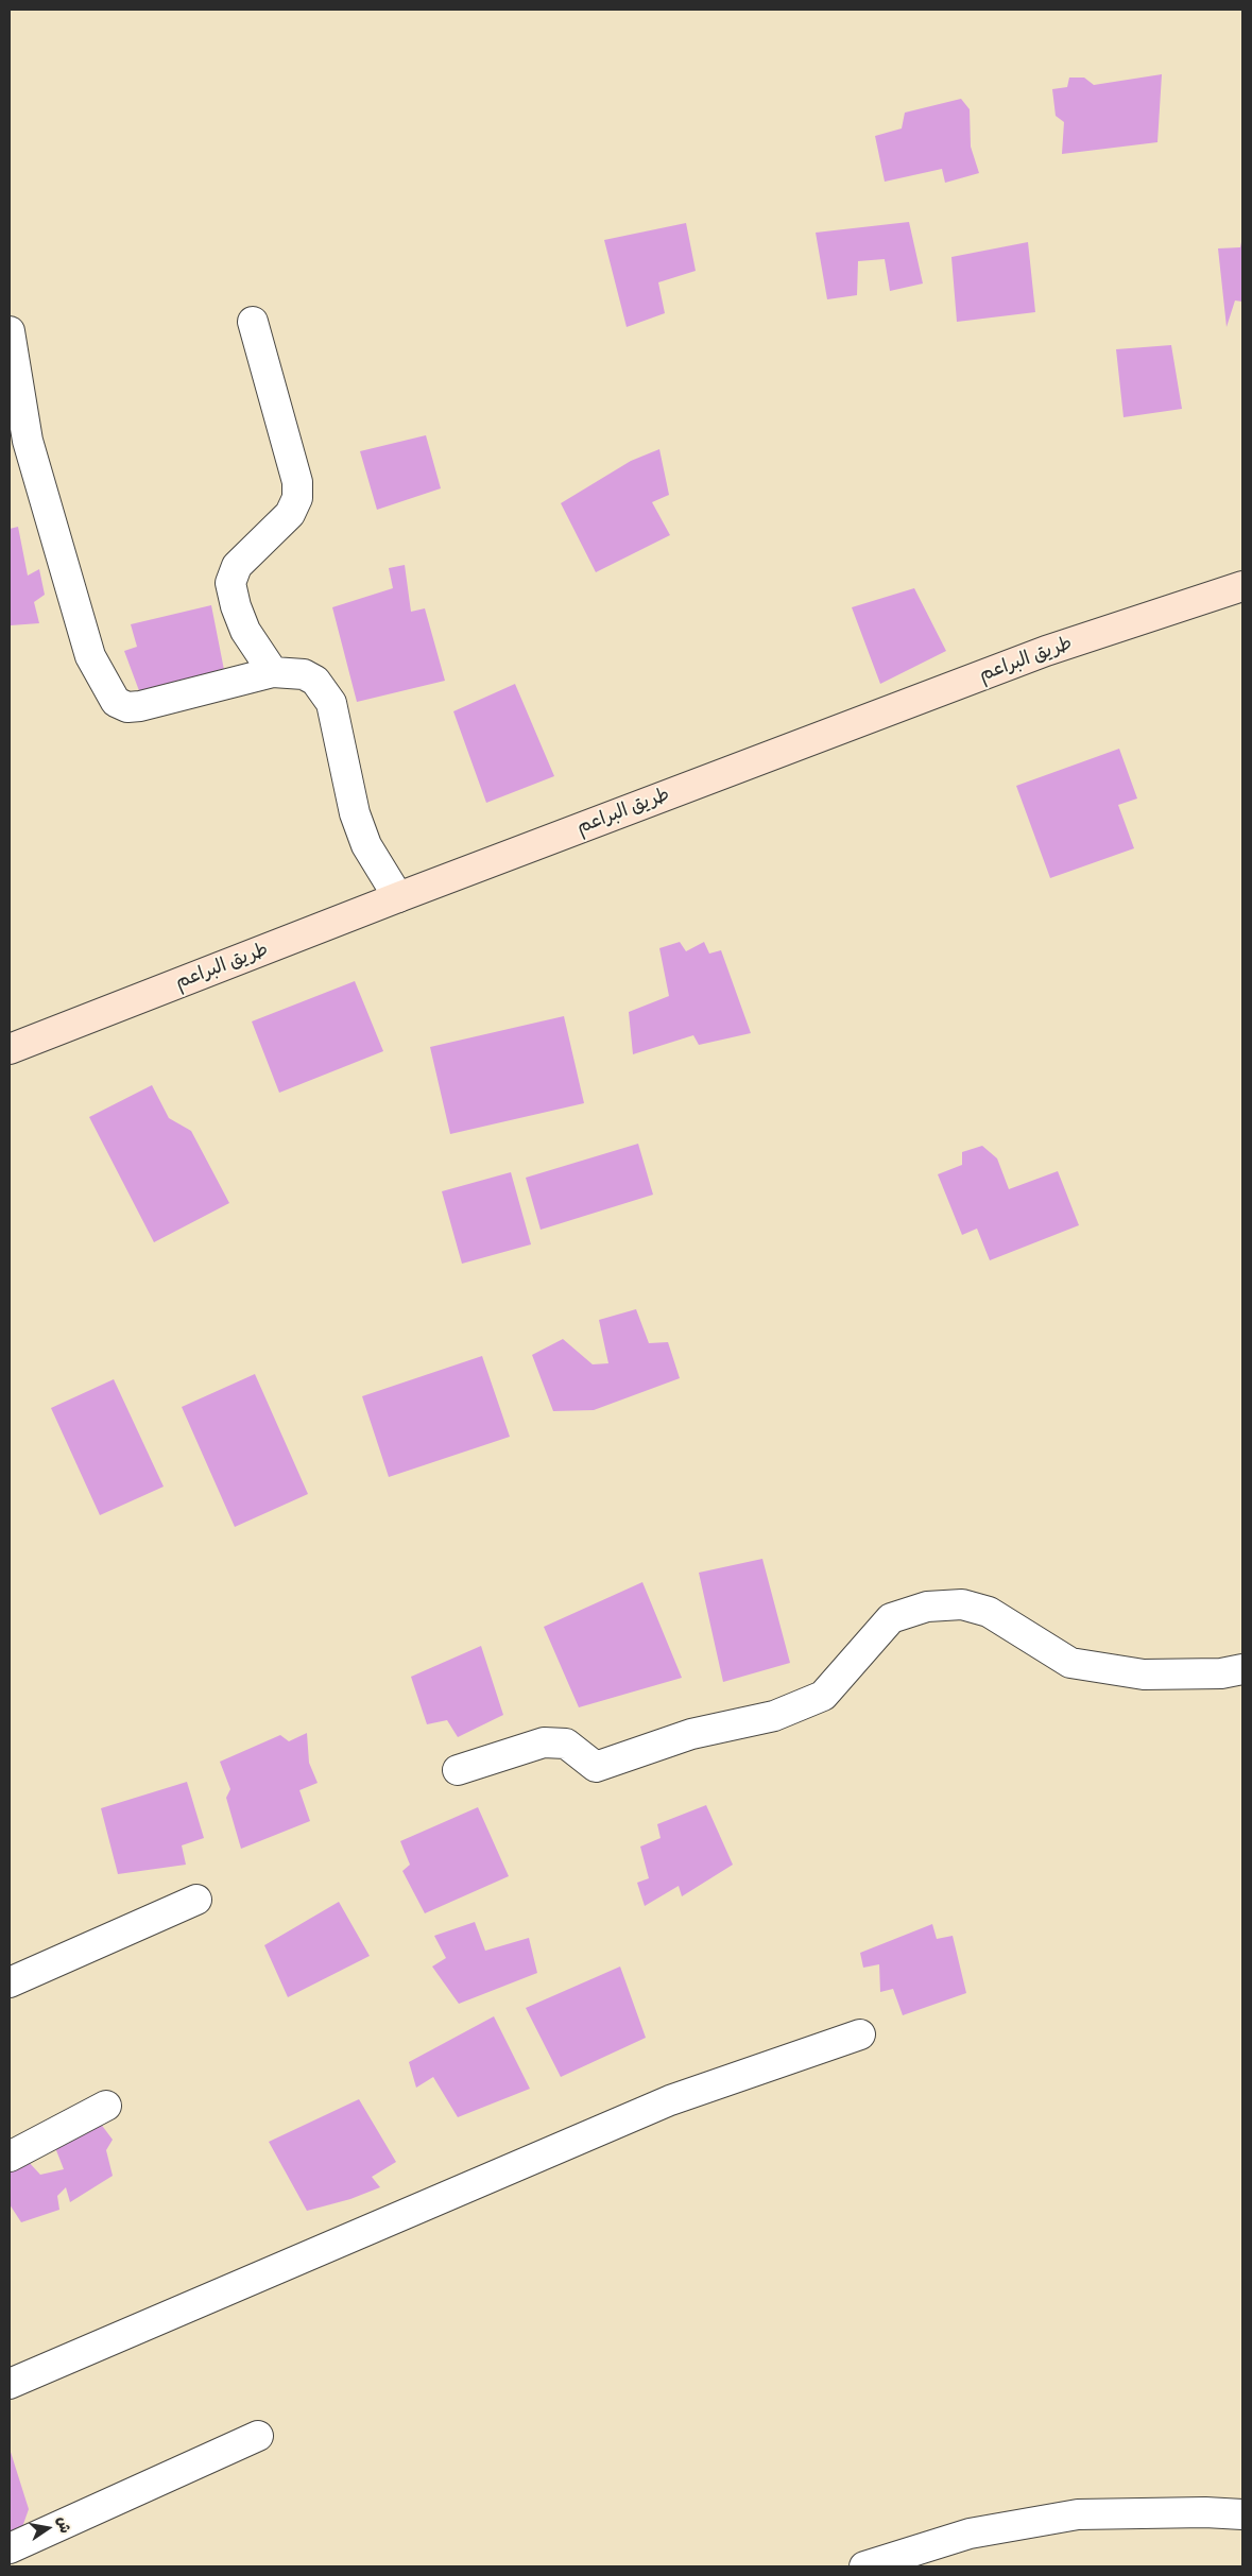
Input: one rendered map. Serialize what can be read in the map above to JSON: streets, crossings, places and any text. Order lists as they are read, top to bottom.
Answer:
{
  "streets": {
    "street": ["طريق البراعم"]
  },
  "north": "right"
}
